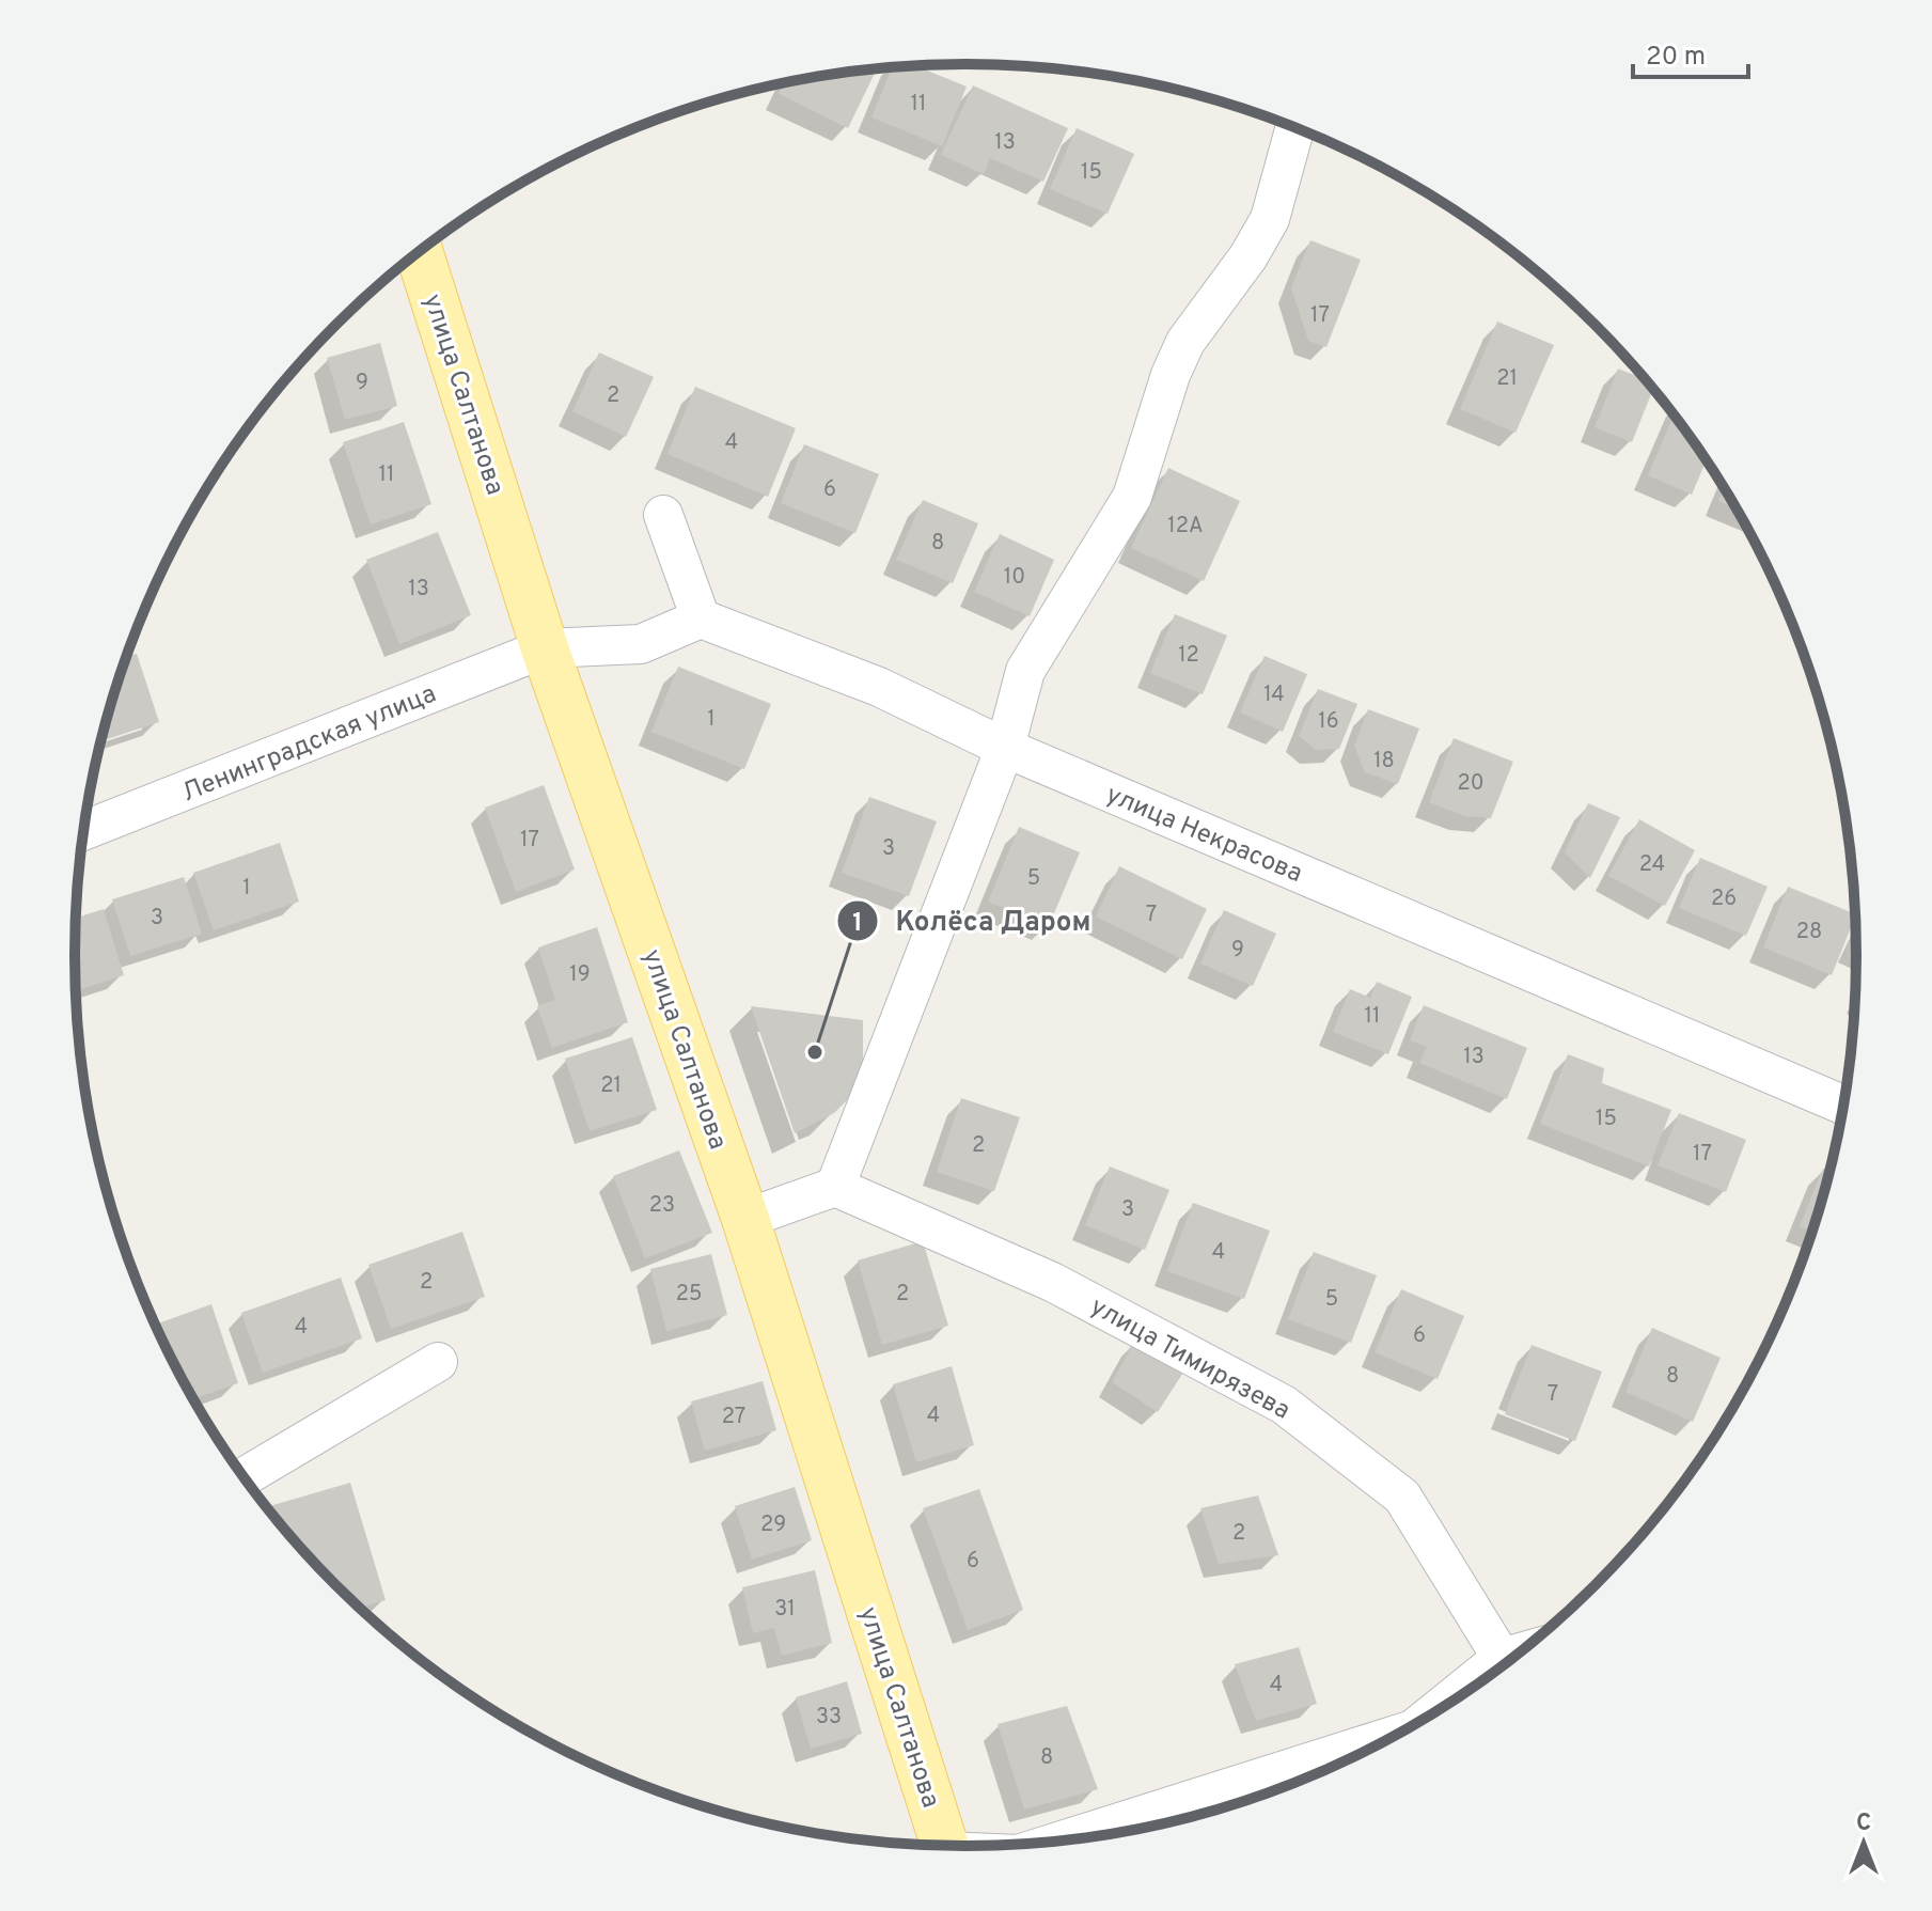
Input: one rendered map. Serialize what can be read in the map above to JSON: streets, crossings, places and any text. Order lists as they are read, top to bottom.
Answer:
{
  "streets": {
    "main road": ["улица Салтанова"],
    "street": ["Ленинградская улица", "улица Некрасова", "улица Тимирязева"]
  },
  "crossings": [
    ["улица Салтанова", "Ленинградская улица"]
  ],
  "places": ["Колёса Даром"],
  "house_numbers": [
    "11",
    "13",
    "15",
    "17",
    "21",
    "9",
    "2",
    "4",
    "11",
    "6",
    "12А",
    "8",
    "10",
    "13",
    "12",
    "14",
    "1",
    "16",
    "18",
    "20",
    "17",
    "3",
    "24",
    "5",
    "1",
    "26",
    "7",
    "3",
    "28",
    "9",
    "19",
    "11",
    "13",
    "21",
    "15",
    "2",
    "17",
    "23",
    "3",
    "4",
    "2",
    "25",
    "2",
    "5",
    "4",
    "6",
    "8",
    "7",
    "4",
    "27",
    "29",
    "2",
    "6",
    "31",
    "4",
    "33",
    "8"
  ],
  "scale_bar": "20 m",
  "north": "top"
}
